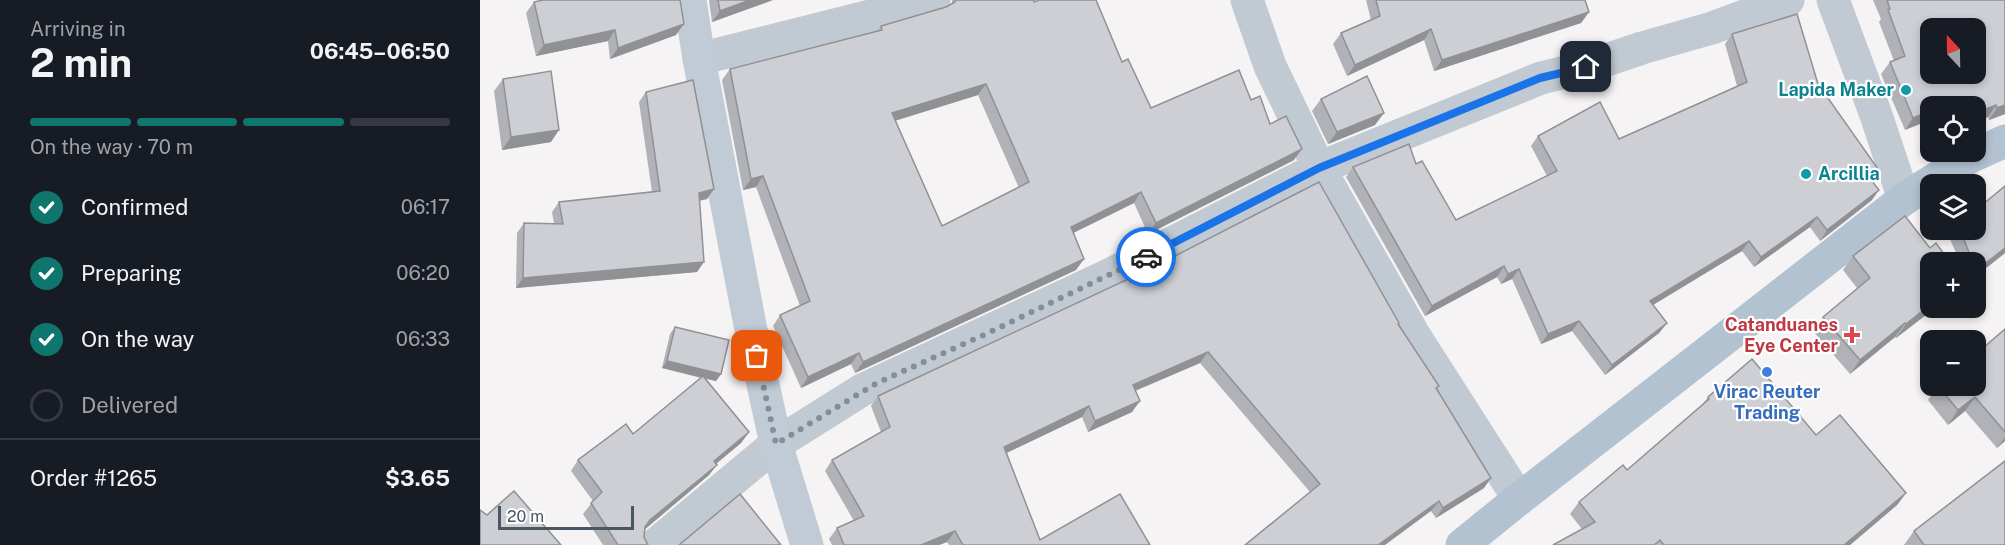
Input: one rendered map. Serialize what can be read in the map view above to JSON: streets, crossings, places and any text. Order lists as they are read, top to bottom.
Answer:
{
  "places": {
    "other": ["Lapida Maker", "Arcillia", "Virac Reuter Trading"],
    "health": ["Catanduanes Eye Center"]
  },
  "scale_bar": "20 m",
  "north": "top",
  "page": {
    "heading": ["2 min", "Arriving in", "06:45–06:50"],
    "panel": ["Order #1265", "$3.65"],
    "map_buttons": ["+", "−"],
    "bar": "On the way · 70 m",
    "list": [
      ["Confirmed", "06:17"],
      ["Preparing", "06:20"],
      ["On the way", "06:33"],
      "Delivered"
    ],
    "scale": "20 m"
  }
}
